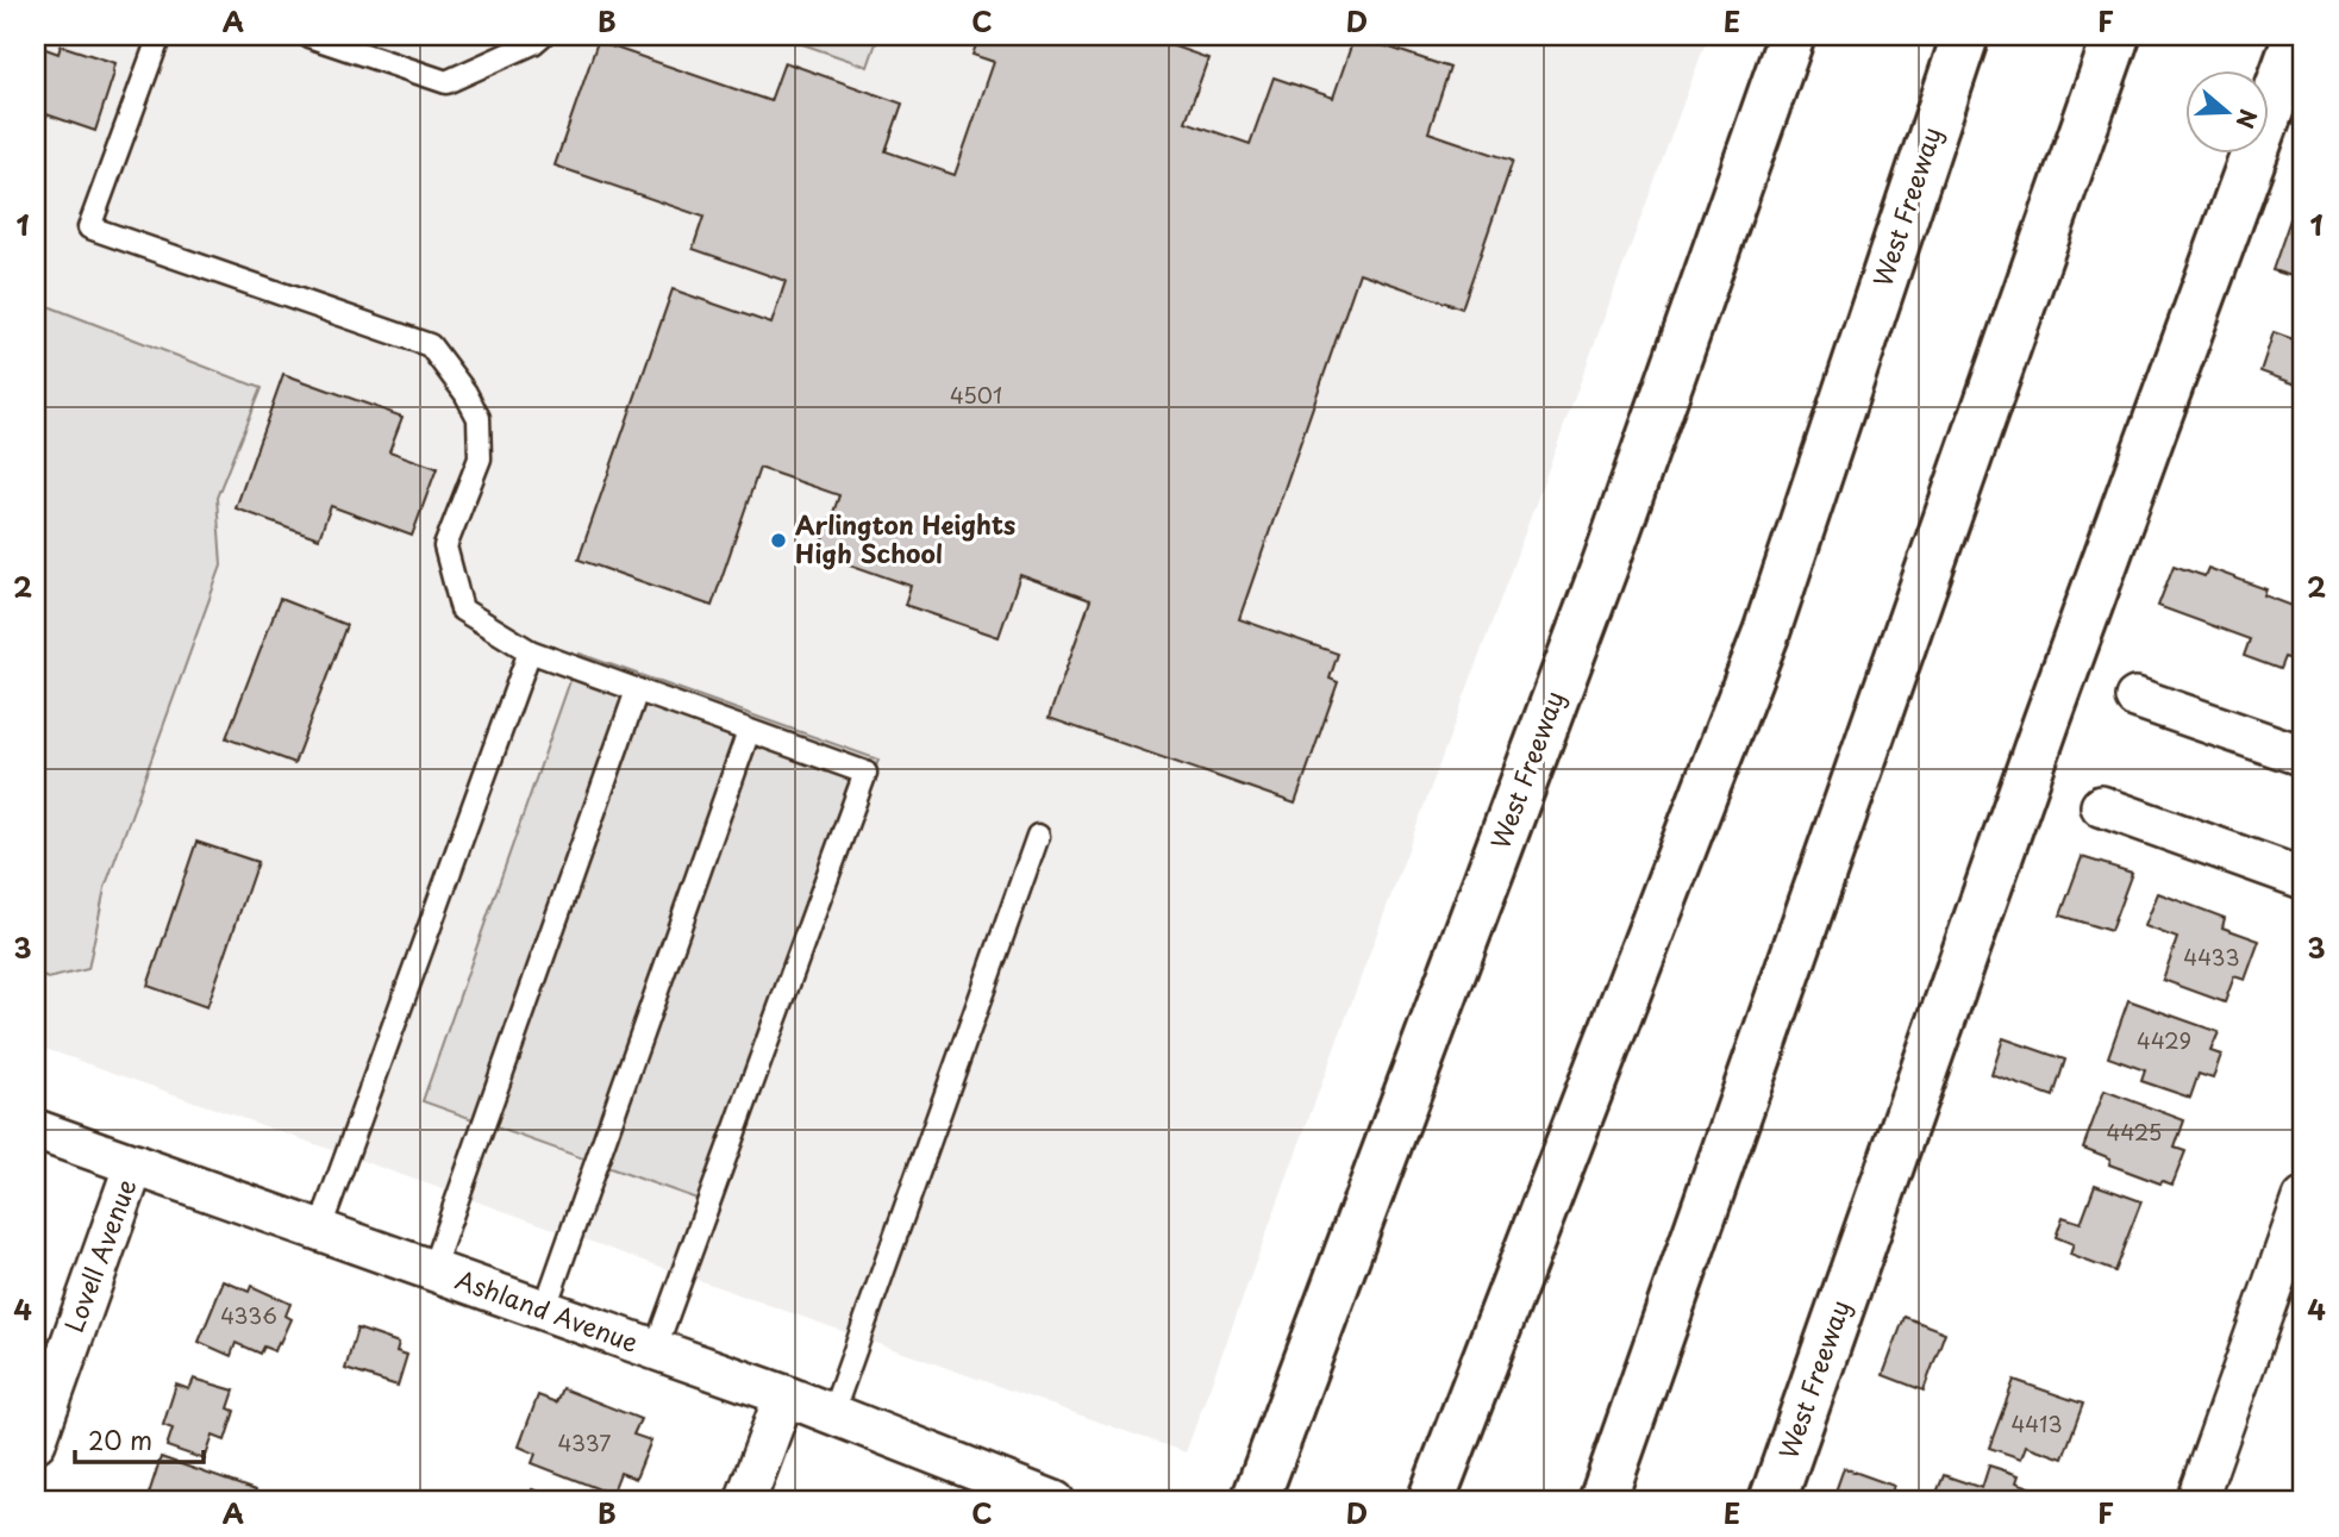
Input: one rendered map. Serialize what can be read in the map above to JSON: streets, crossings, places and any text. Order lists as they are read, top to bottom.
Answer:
{
  "streets": {
    "main road": ["West Freeway"],
    "street": ["Lovell Avenue", "Ashland Avenue"]
  },
  "crossings": [
    ["Lovell Avenue", "Ashland Avenue"]
  ],
  "places": ["Arlington Heights High School"],
  "house_numbers": [
    "4501",
    "4433",
    "4429",
    "4425",
    "4336",
    "4413",
    "4337"
  ],
  "scale_bar": "20 m",
  "north": "right",
  "grid": {
    "columns": [
      "A",
      "B",
      "C",
      "D",
      "E",
      "F"
    ],
    "rows": [
      "1",
      "2",
      "3",
      "4"
    ]
  }
}
